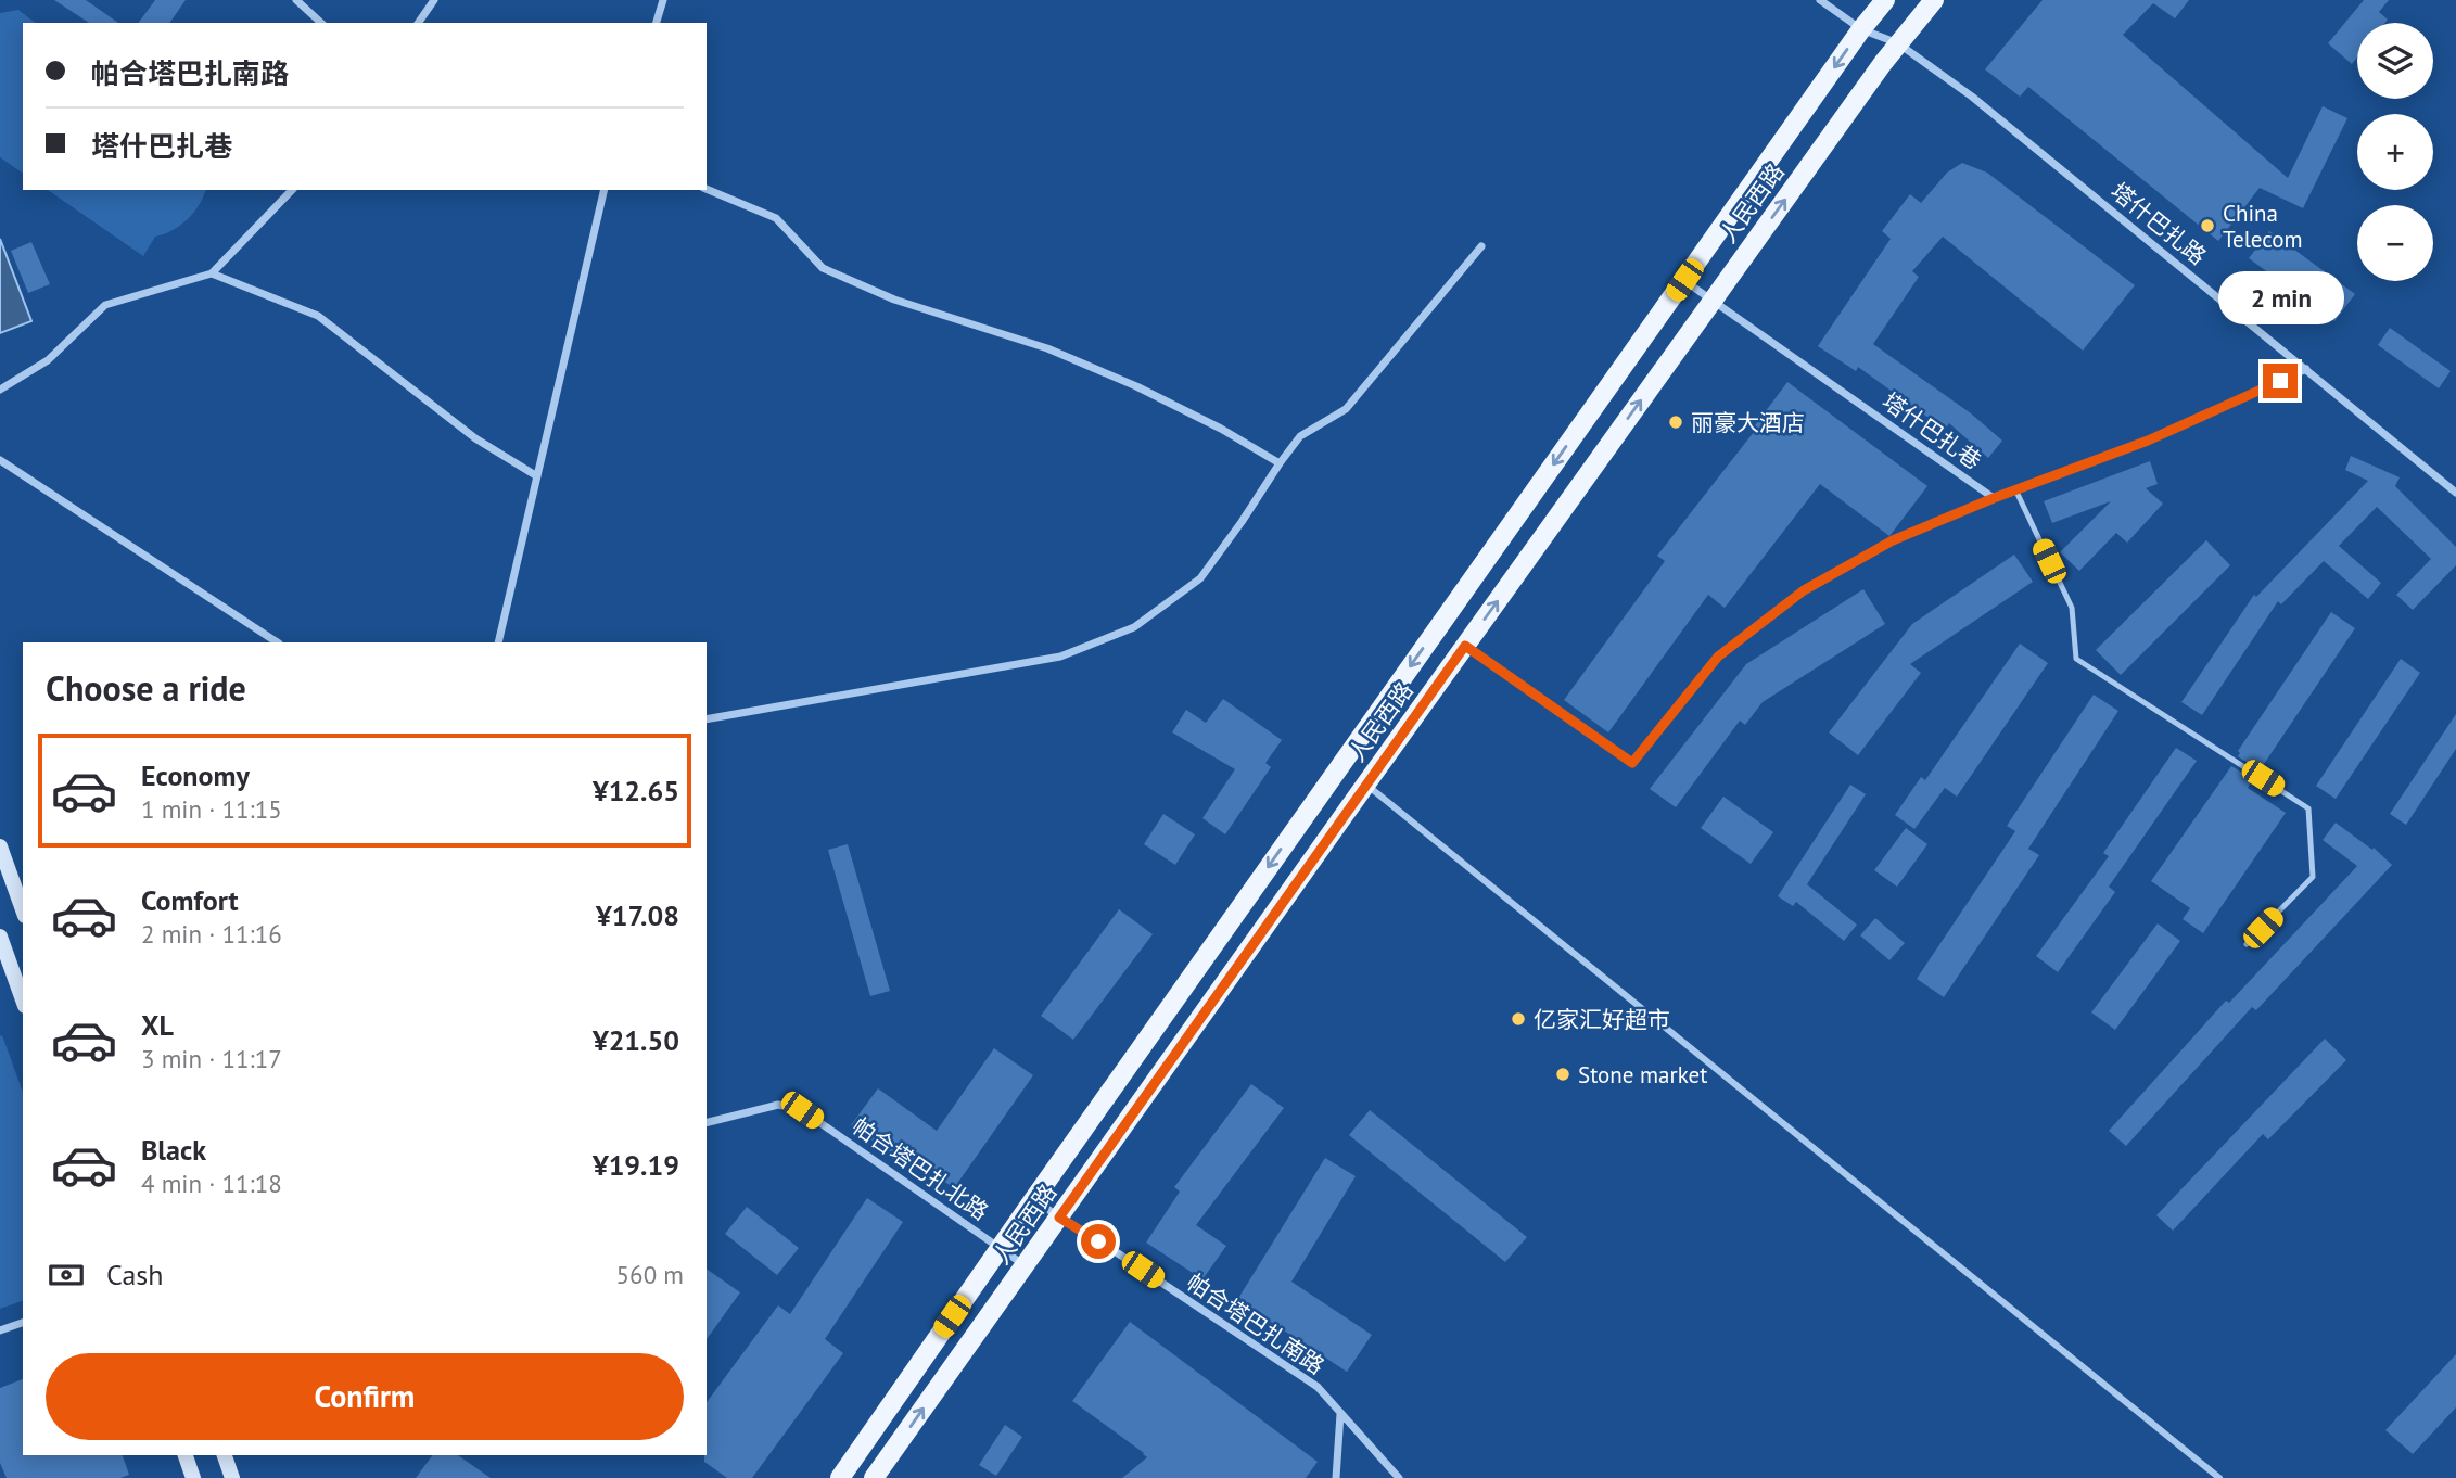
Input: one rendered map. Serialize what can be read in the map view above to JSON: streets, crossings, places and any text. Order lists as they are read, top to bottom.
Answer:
{
  "streets": {
    "main road": ["人民西路"],
    "street": [
      "塔什巴扎路",
      "塔什巴扎巷",
      "帕合塔巴扎北路",
      "帕合塔巴扎南路"
    ]
  },
  "crossings": [
    ["人民西路", "塔什巴扎路"],
    ["人民西路", "塔什巴扎巷"],
    ["人民西路", "帕合塔巴扎北路"],
    ["人民西路", "帕合塔巴扎南路"],
    ["塔什巴扎路", "塔什巴扎巷"]
  ],
  "places": [
    "China Telecom",
    "丽豪大酒店",
    "亿家汇好超市",
    "Stone market"
  ],
  "page": {
    "map_buttons": ["+", "−"],
    "banner": ["帕合塔巴扎南路", "塔什巴扎巷"],
    "bubble": "2 min",
    "heading": "Choose a ride",
    "list": [
      {
        "name": "Economy",
        "note": "1 min · 11:15",
        "value": "¥12.65"
      },
      {
        "name": "Comfort",
        "note": "2 min · 11:16",
        "value": "¥17.08"
      },
      {
        "name": "XL",
        "note": "3 min · 11:17",
        "value": "¥21.50"
      },
      {
        "name": "Black",
        "note": "4 min · 11:18",
        "value": "¥19.19"
      }
    ],
    "pay": ["Cash", "560 m"],
    "buttons": "Confirm"
  }
}
